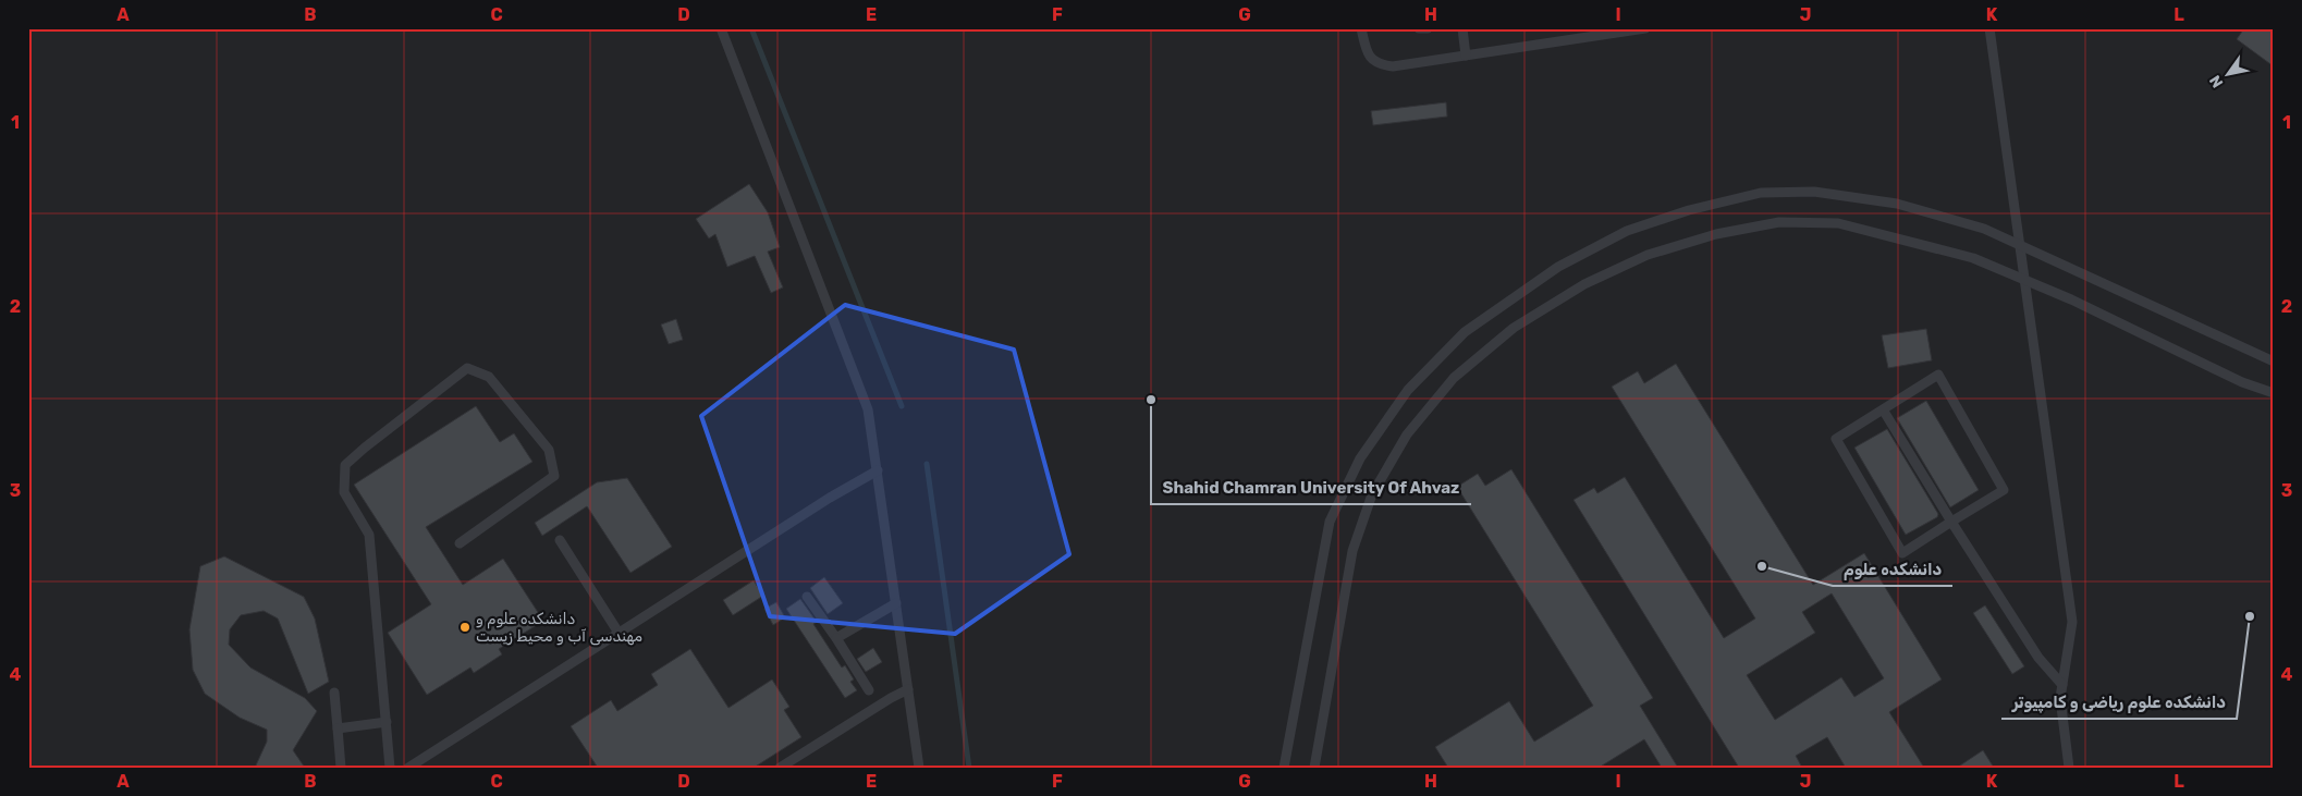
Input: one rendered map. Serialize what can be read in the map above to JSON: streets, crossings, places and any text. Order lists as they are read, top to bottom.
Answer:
{
  "places": [
    "Shahid Chamran University Of Ahvaz",
    "دانشکده علوم",
    "دانشکده علوم ریاضی و کامپیوتر",
    "دانشکده علوم و مهندسی آب و محیط زیست"
  ],
  "north": "bottom left",
  "grid": {
    "columns": [
      "A",
      "B",
      "C",
      "D",
      "E",
      "F",
      "G",
      "H",
      "I",
      "J",
      "K",
      "L"
    ],
    "rows": [
      "1",
      "2",
      "3",
      "4"
    ]
  }
}
